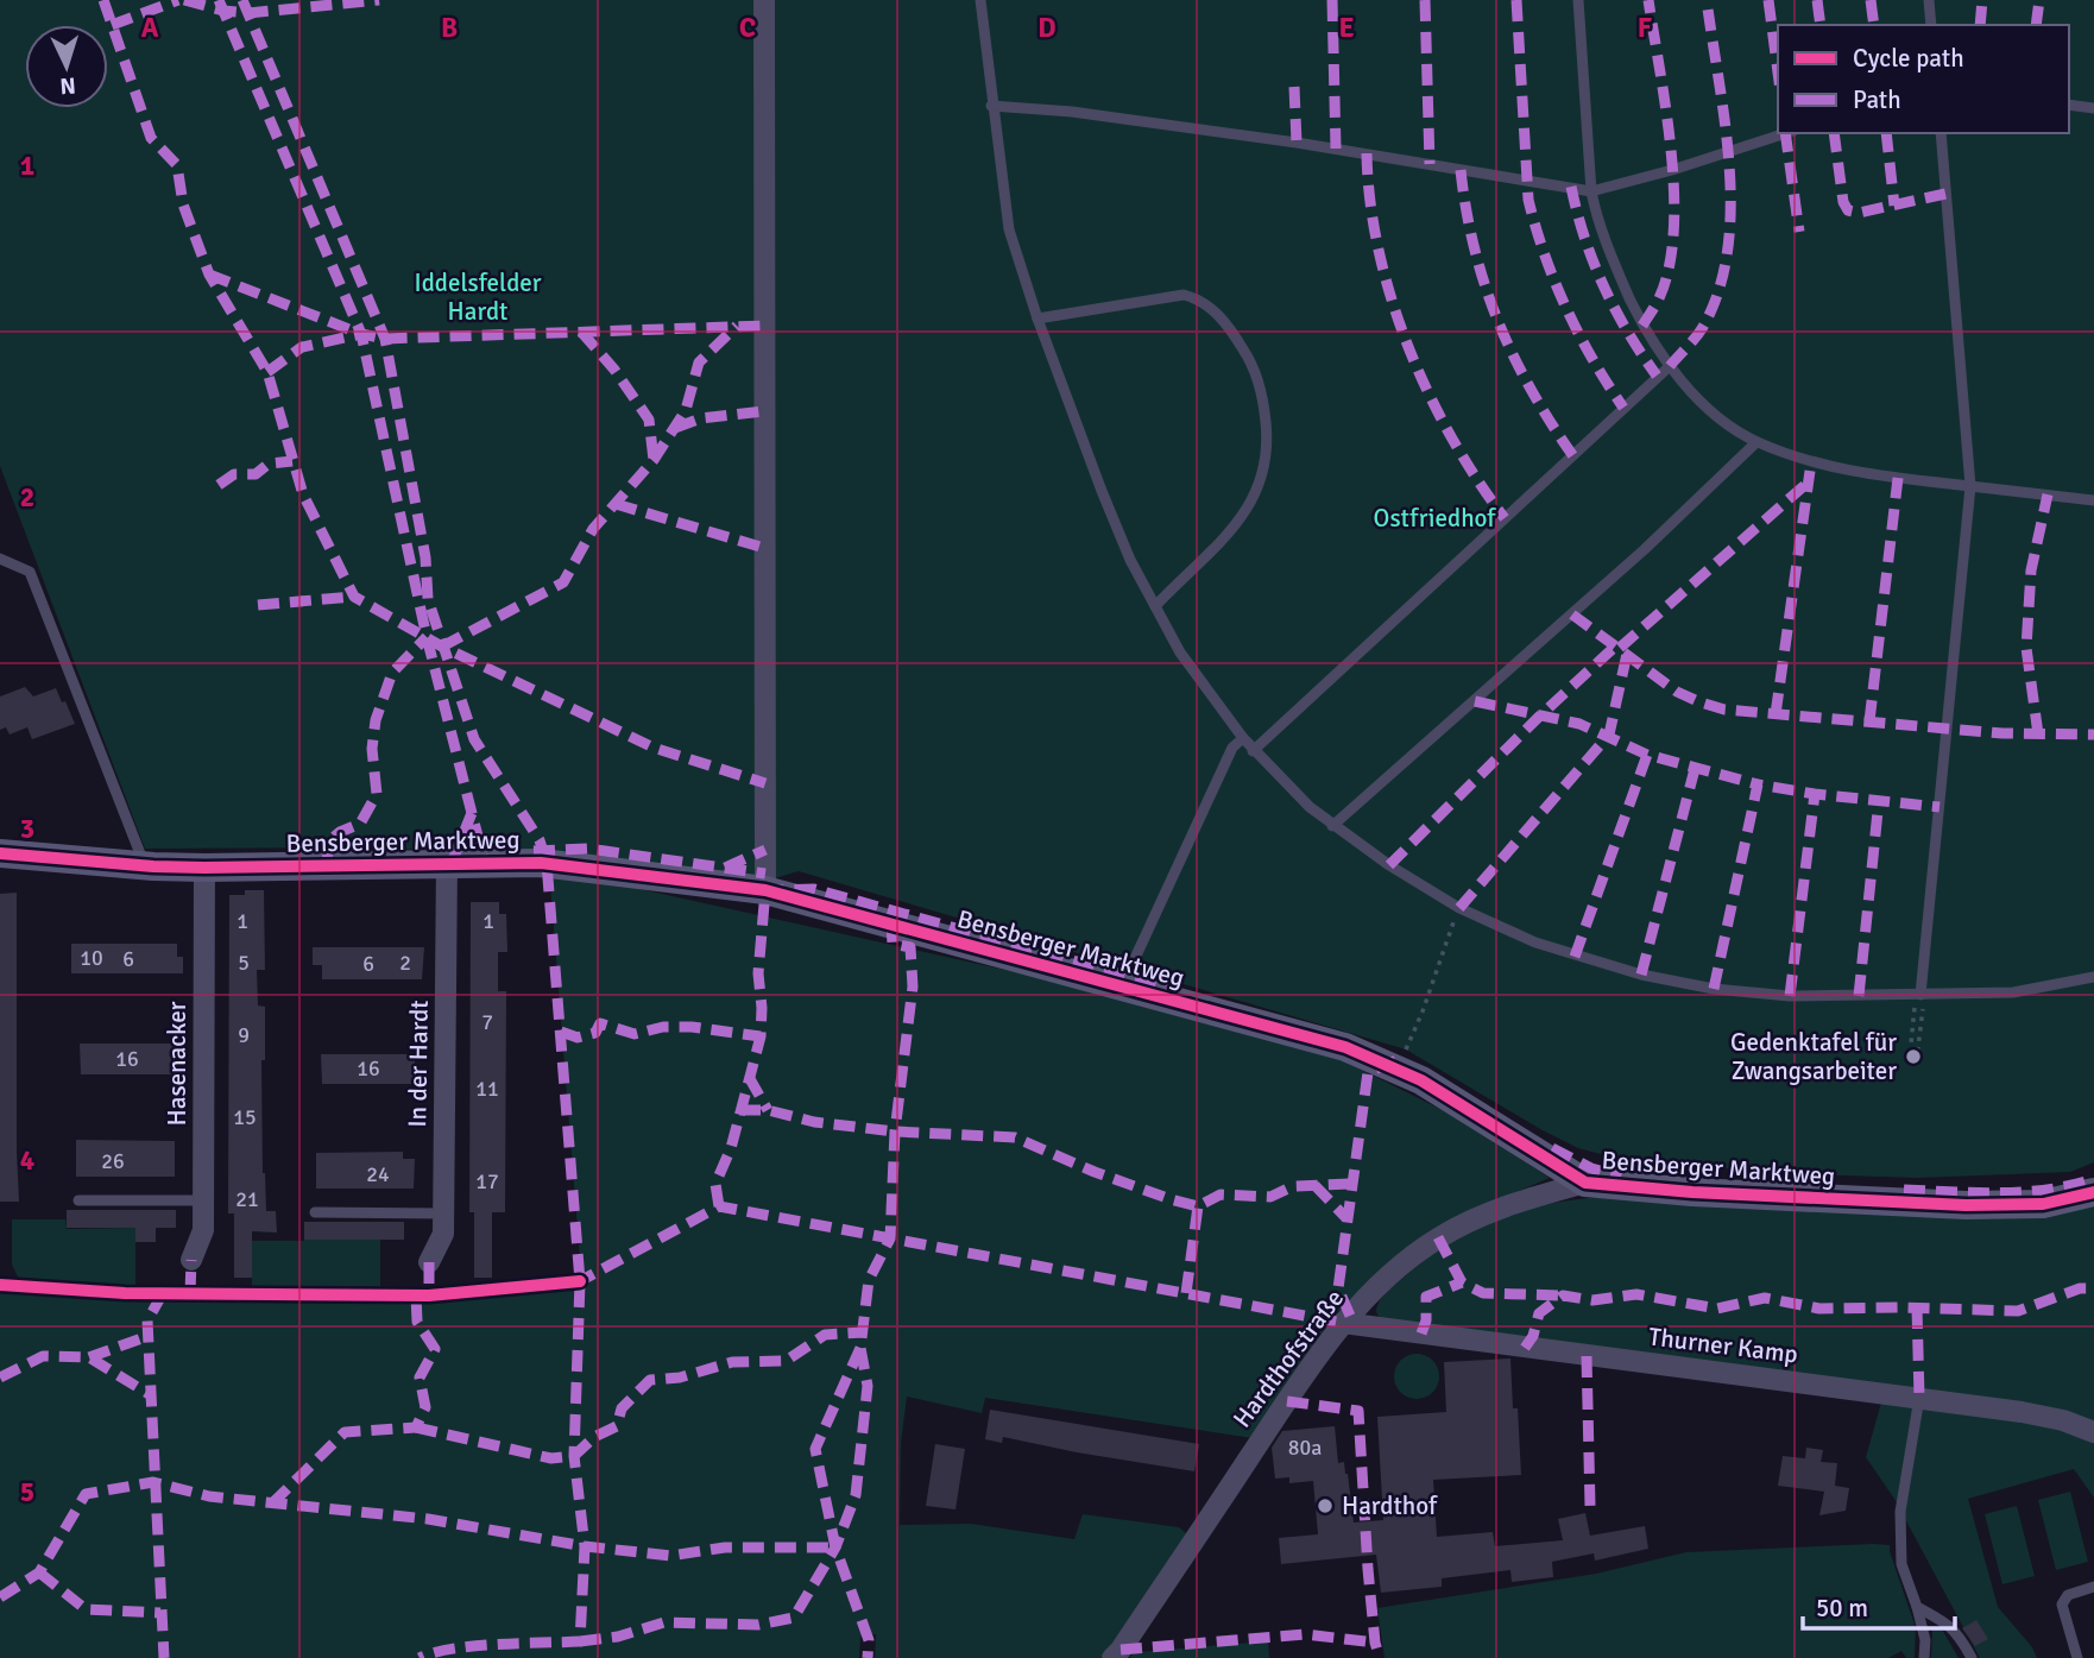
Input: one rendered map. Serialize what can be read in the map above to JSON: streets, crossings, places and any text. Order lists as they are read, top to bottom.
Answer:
{
  "streets": {
    "street": [
      "Bensberger Marktweg",
      "Hasenacker",
      "In der Hardt",
      "Thurner Kamp",
      "Hardthofstraße"
    ]
  },
  "crossings": [
    ["Bensberger Marktweg", "Hasenacker"],
    ["Bensberger Marktweg", "In der Hardt"],
    ["Bensberger Marktweg", "Hardthofstraße"],
    ["Thurner Kamp", "Hardthofstraße"]
  ],
  "parks": ["Iddelsfelder Hardt", "Ostfriedhof"],
  "places": ["Gedenktafel für Zwangsarbeiter", "Hardthof"],
  "house_numbers": [
    "1",
    "1",
    "10",
    "6",
    "5",
    "2",
    "6",
    "7",
    "9",
    "16",
    "16",
    "11",
    "15",
    "26",
    "24",
    "17",
    "21",
    "80a"
  ],
  "legend": ["Cycle path", "Path"],
  "scale_bar": "50 m",
  "north": "bottom",
  "grid": {
    "columns": [
      "A",
      "B",
      "C",
      "D",
      "E",
      "F"
    ],
    "rows": [
      "1",
      "2",
      "3",
      "4",
      "5"
    ]
  }
}
